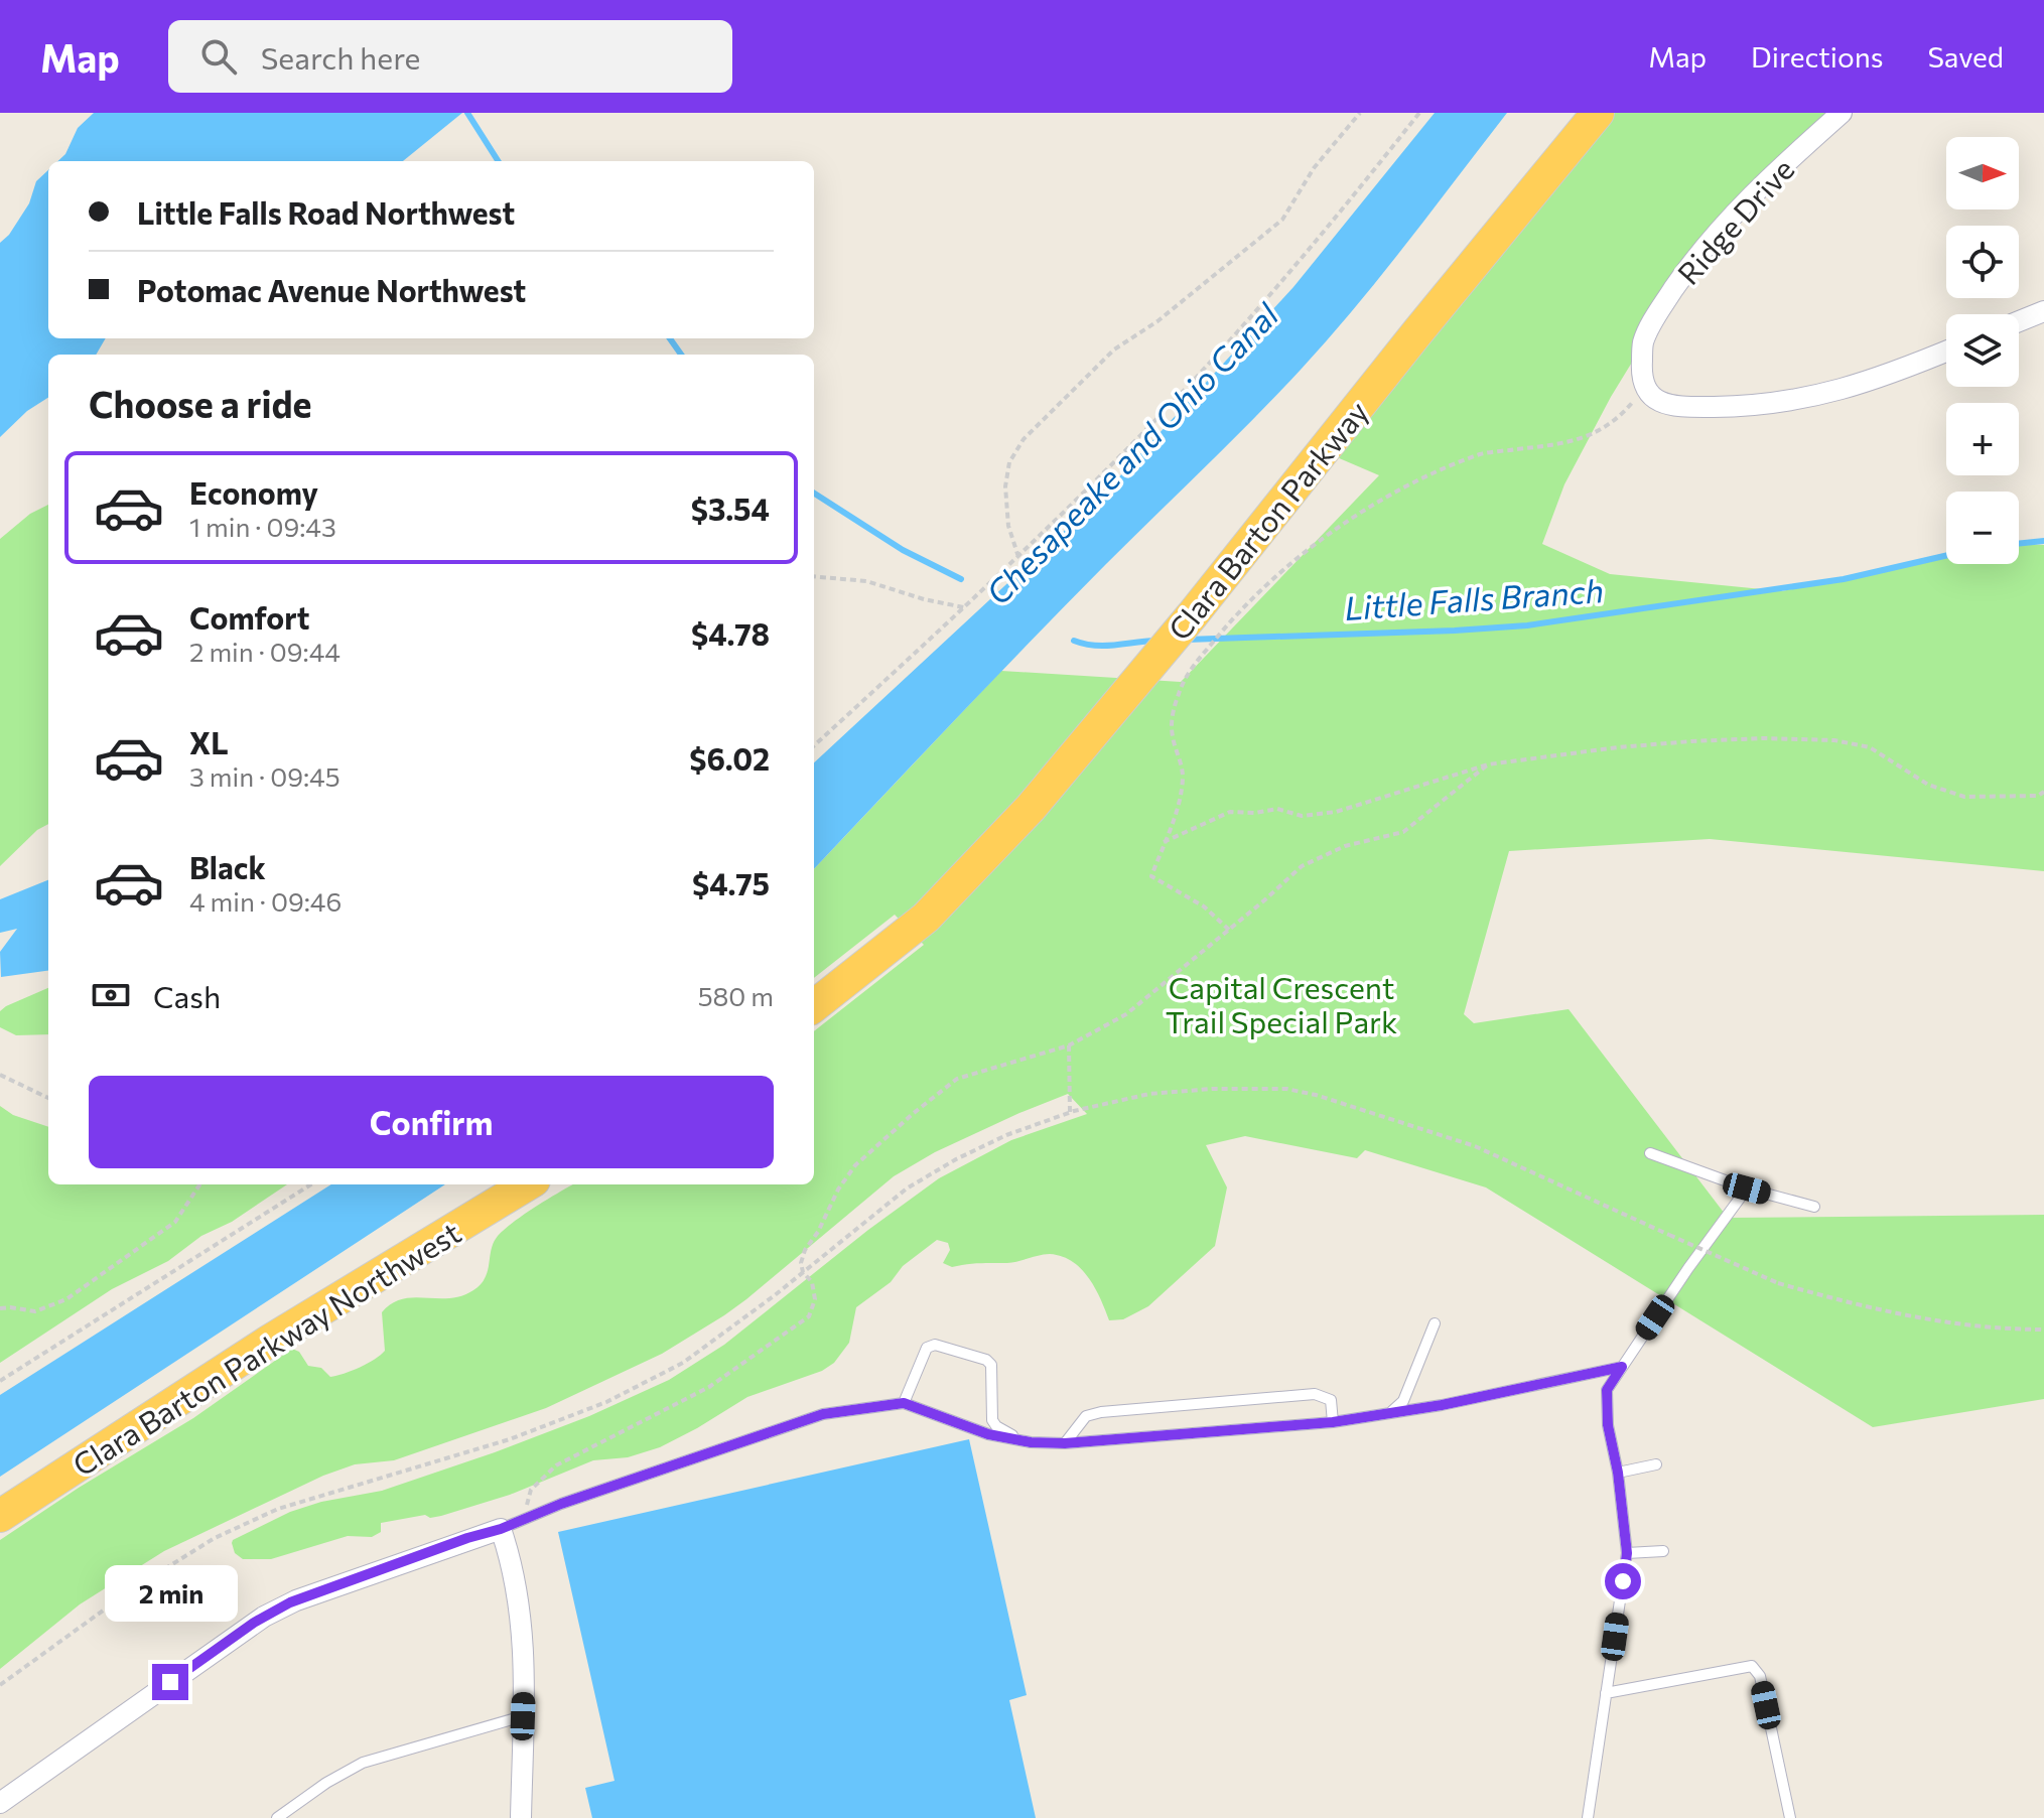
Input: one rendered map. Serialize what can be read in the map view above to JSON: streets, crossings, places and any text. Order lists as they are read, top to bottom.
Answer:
{
  "streets": {
    "highway": ["Clara Barton Parkway", "Clara Barton Parkway Northwest"],
    "street": ["Ridge Drive"]
  },
  "water": ["Chesapeake and Ohio Canal", "Little Falls Branch"],
  "parks": ["Capital Crescent Trail Special Park"],
  "north": "right",
  "page": {
    "header": "Map",
    "search": "Search here",
    "nav": ["Map", "Directions", "Saved"],
    "map_buttons": ["+", "−"],
    "banner": ["Little Falls Road Northwest", "Potomac Avenue Northwest"],
    "heading": "Choose a ride",
    "list": [
      {
        "name": "Economy",
        "note": "1 min · 09:43",
        "value": "$3.54"
      },
      {
        "name": "Comfort",
        "note": "2 min · 09:44",
        "value": "$4.78"
      },
      {
        "name": "XL",
        "note": "3 min · 09:45",
        "value": "$6.02"
      },
      {
        "name": "Black",
        "note": "4 min · 09:46",
        "value": "$4.75"
      }
    ],
    "pay": ["Cash", "580 m"],
    "buttons": "Confirm",
    "bubble": "2 min"
  }
}
